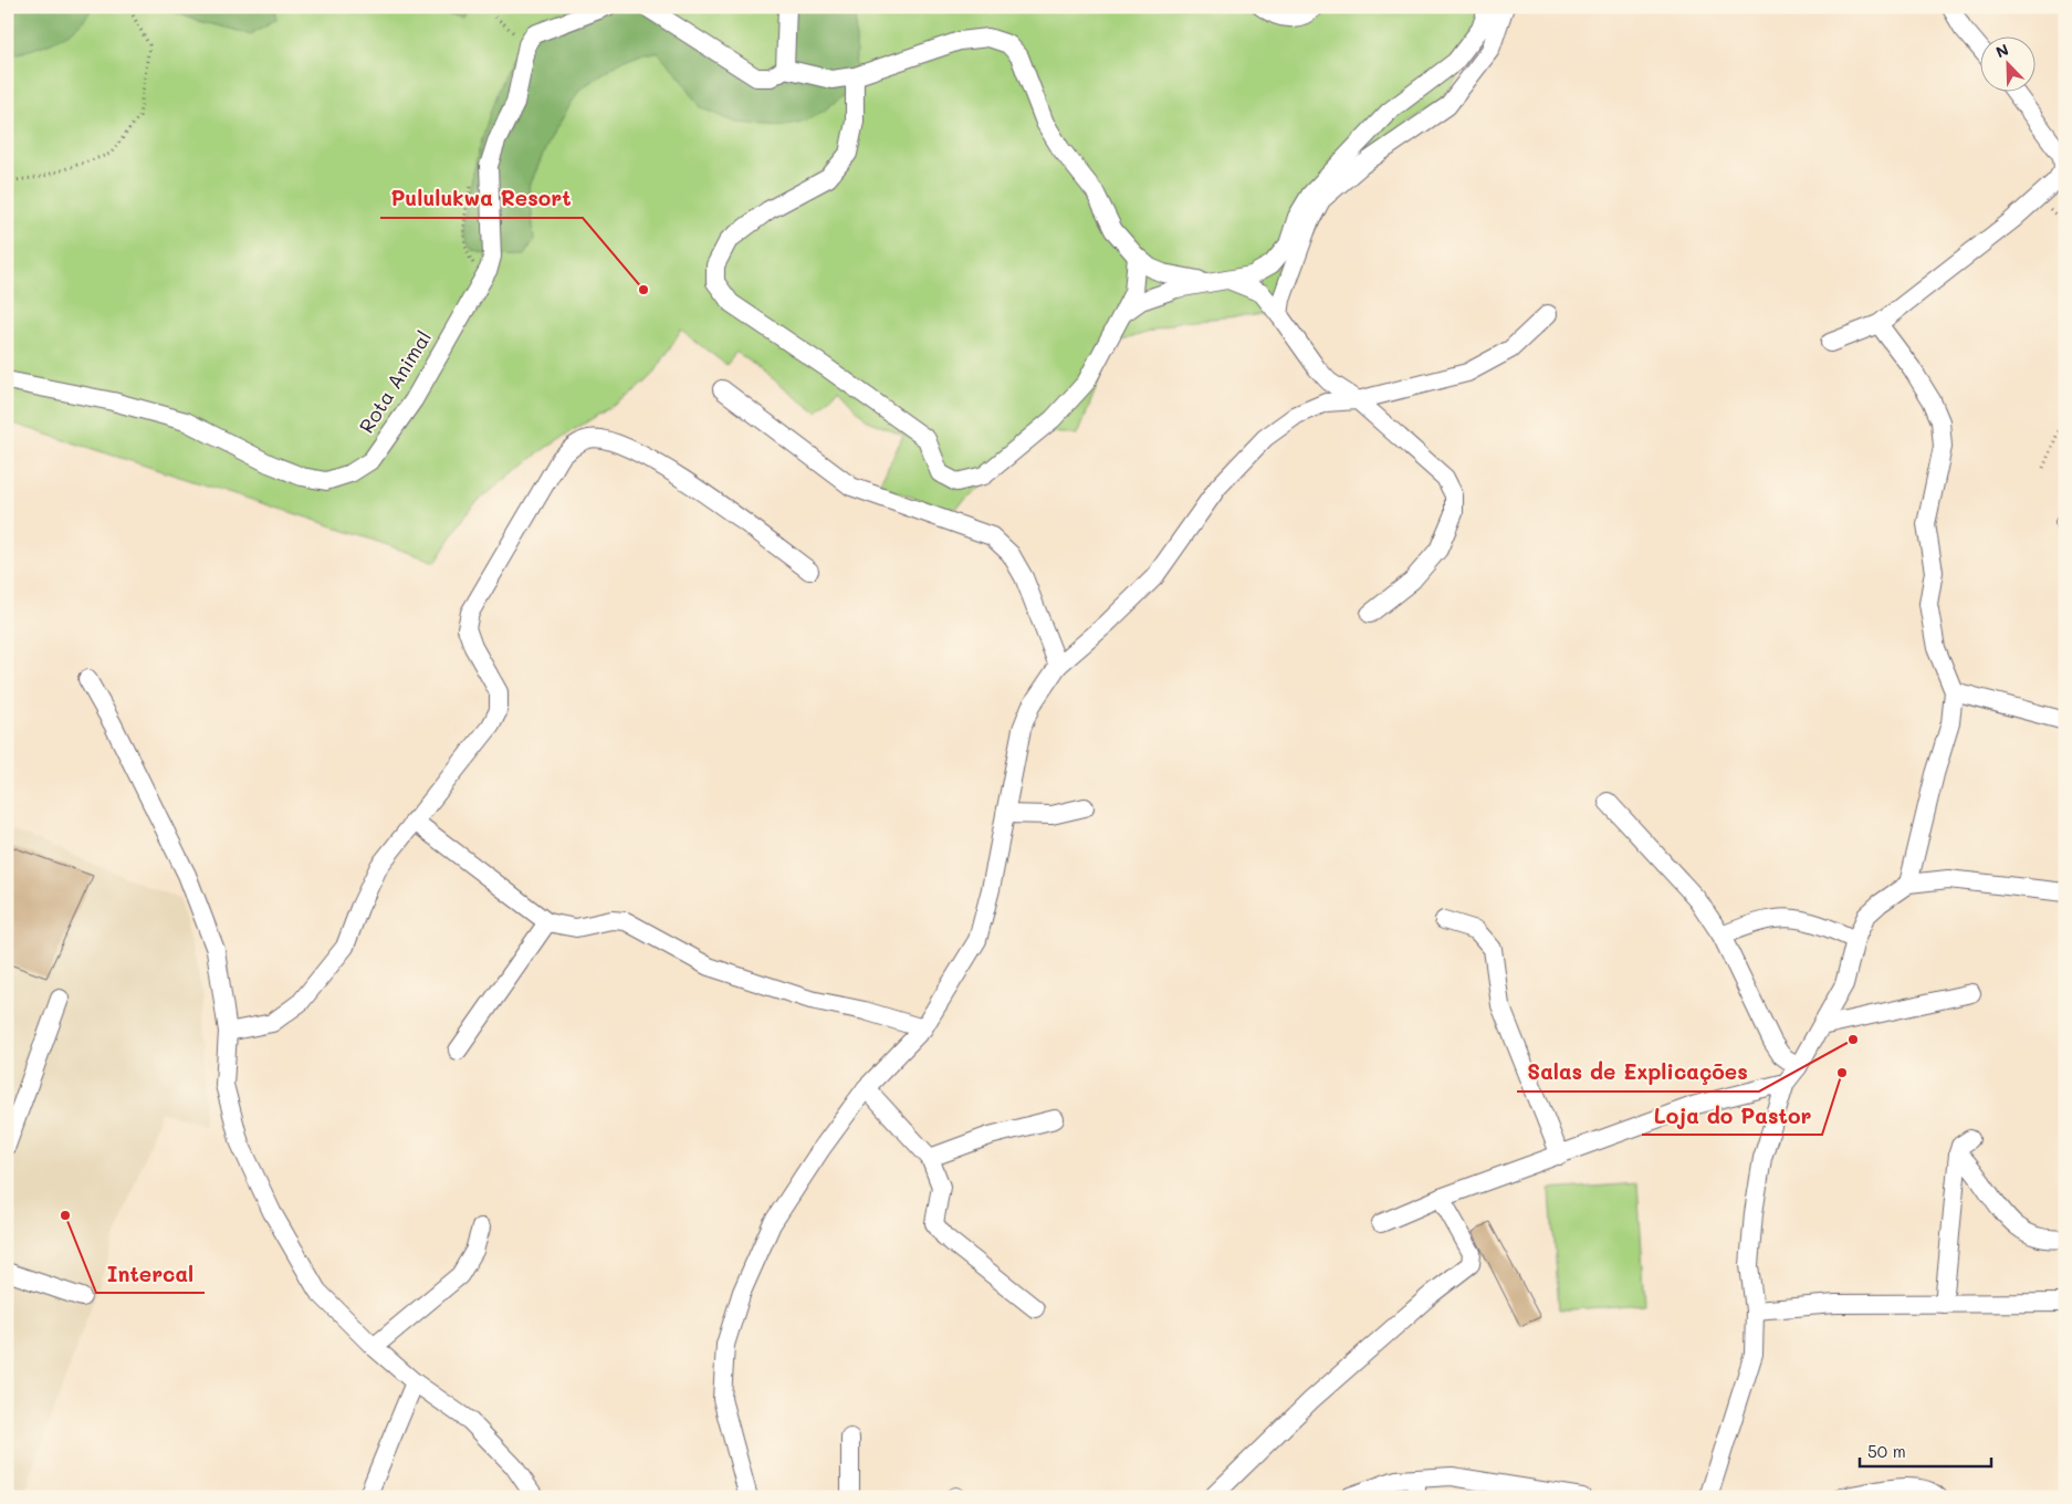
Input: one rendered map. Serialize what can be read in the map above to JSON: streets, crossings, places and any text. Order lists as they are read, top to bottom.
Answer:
{
  "streets": {
    "street": ["Rota Animal"]
  },
  "places": [
    "Pululukwa Resort",
    "Salas de Explicações",
    "Loja do Pastor",
    "Intercal"
  ],
  "scale_bar": "50 m",
  "north": "top left"
}
